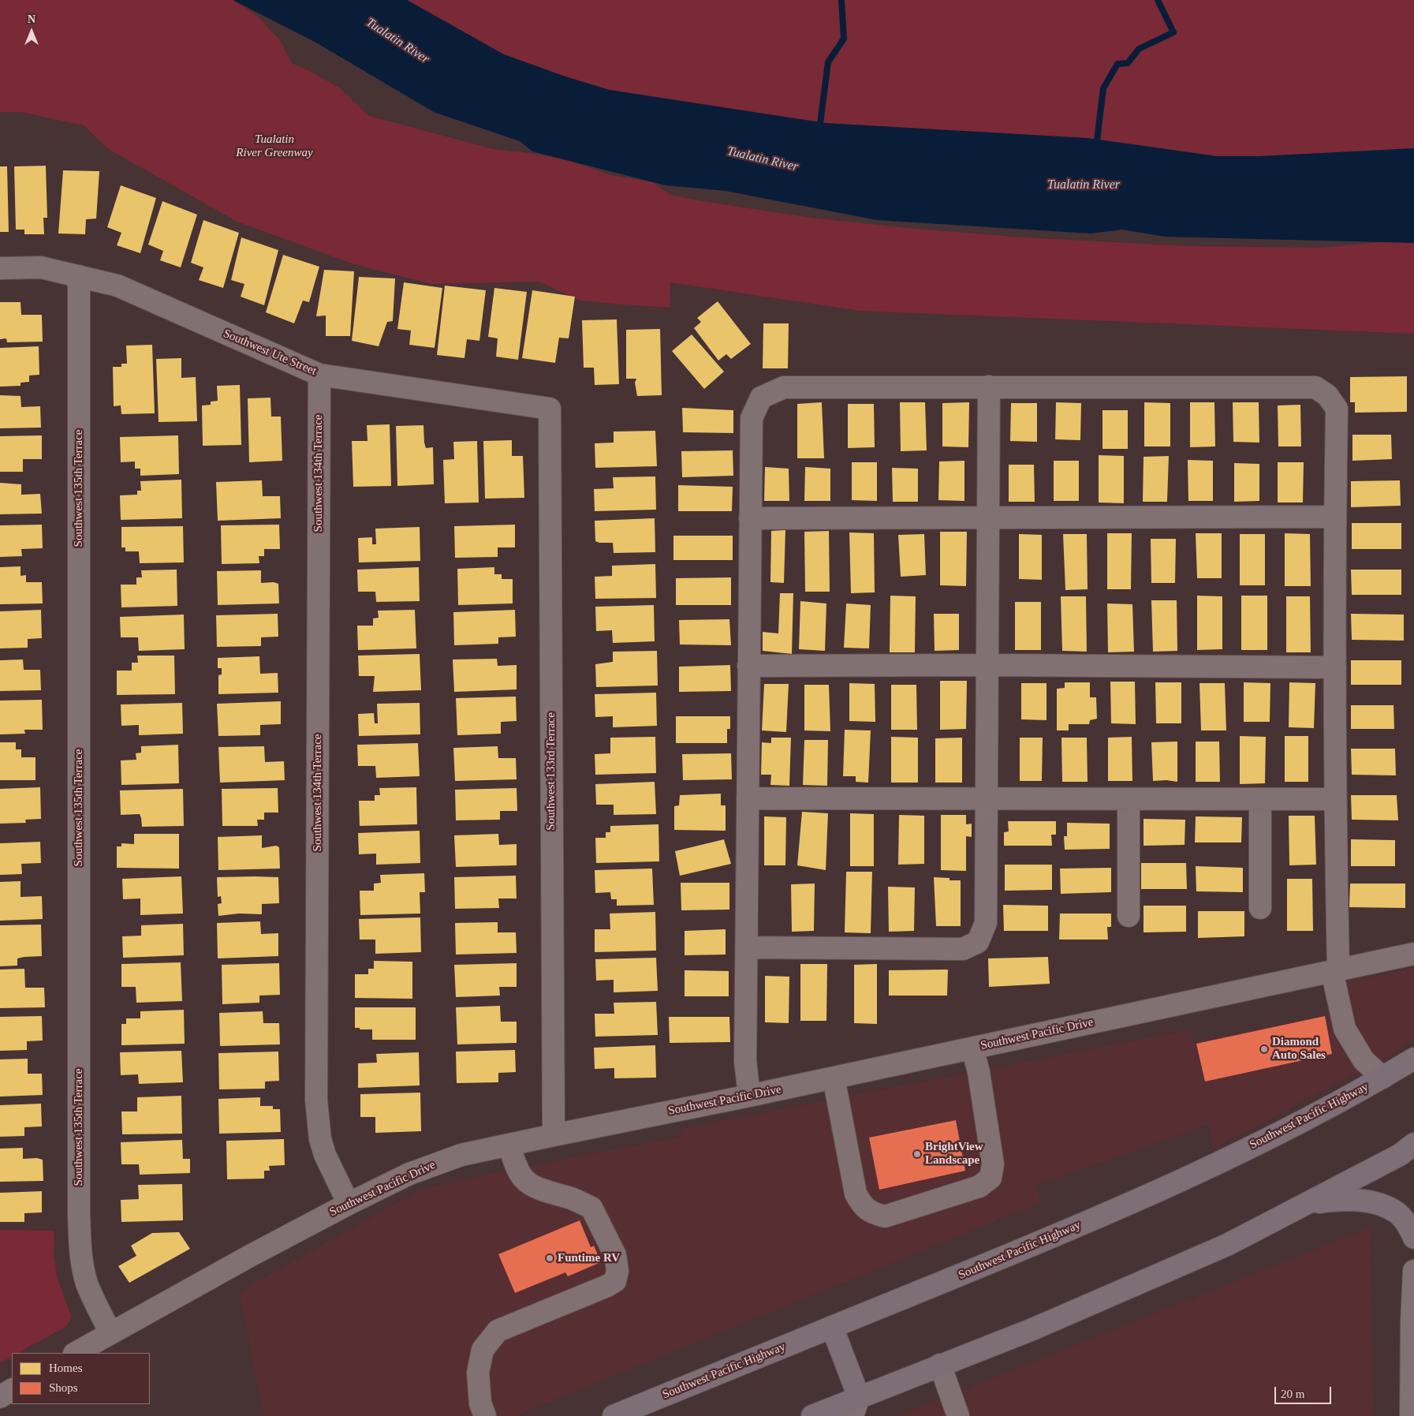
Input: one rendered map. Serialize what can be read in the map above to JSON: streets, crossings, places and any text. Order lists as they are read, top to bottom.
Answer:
{
  "streets": {
    "highway": ["Southwest Pacific Highway"],
    "street": [
      "Southwest Ute Street",
      "Southwest 134th Terrace",
      "Southwest 135th Terrace",
      "Southwest 133rd Terrace",
      "Southwest Pacific Drive"
    ]
  },
  "crossings": [
    ["Southwest Ute Street", "Southwest 134th Terrace"],
    ["Southwest Ute Street", "Southwest 135th Terrace"],
    ["Southwest Ute Street", "Southwest 133rd Terrace"],
    ["Southwest 134th Terrace", "Southwest Pacific Drive"],
    ["Southwest 135th Terrace", "Southwest Pacific Drive"],
    ["Southwest 133rd Terrace", "Southwest Pacific Drive"]
  ],
  "water": ["Tualatin River"],
  "parks": ["Tualatin River Greenway"],
  "places": ["Diamond Auto Sales", "BrightView Landscape", "Funtime RV"],
  "legend": ["Homes", "Shops"],
  "scale_bar": "20 m",
  "north": "top"
}
